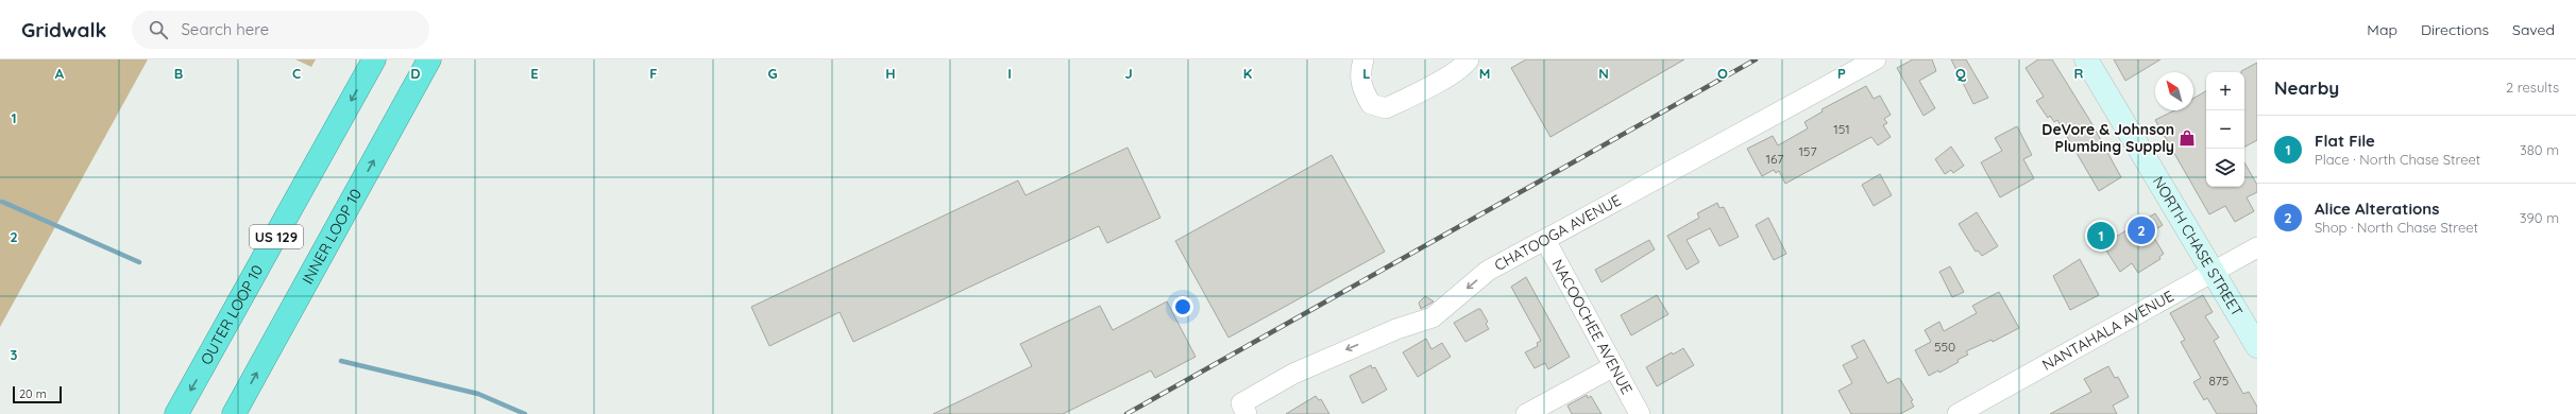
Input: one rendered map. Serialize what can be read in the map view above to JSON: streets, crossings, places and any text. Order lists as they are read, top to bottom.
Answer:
{
  "streets": {
    "highway": ["US 129", "INNER LOOP 10", "OUTER LOOP 10"],
    "main road": ["NORTH CHASE STREET"],
    "street": ["CHATOOGA AVENUE", "NACOOCHEE AVENUE", "NANTAHALA AVENUE"]
  },
  "crossings": [
    ["CHATOOGA AVENUE", "NACOOCHEE AVENUE"],
    ["NORTH CHASE STREET", "NANTAHALA AVENUE"]
  ],
  "one_way": ["CHATOOGA AVENUE", "INNER LOOP 10", "OUTER LOOP 10"],
  "places": {
    "shop": ["DeVore & Johnson Plumbing Supply"]
  },
  "house_numbers": [
    "151",
    "157",
    "167",
    "550",
    "875"
  ],
  "scale_bar": "20 m",
  "north": "top left",
  "page": {
    "header": "Gridwalk",
    "search": "Search here",
    "nav": ["Map", "Directions", "Saved"],
    "heading": ["Nearby", "2 results"],
    "map_buttons": ["+", "−"],
    "list": [
      {
        "mark": "1",
        "name": "Flat File",
        "note": "Place · North Chase Street",
        "value": "380 m"
      },
      {
        "mark": "2",
        "name": "Alice Alterations",
        "note": "Shop · North Chase Street",
        "value": "390 m"
      }
    ],
    "pins": ["2", "1"],
    "scale": "20 m"
  },
  "grid": {
    "columns": [
      "A",
      "B",
      "C",
      "D",
      "E",
      "F",
      "G",
      "H",
      "I",
      "J",
      "K",
      "L",
      "M",
      "N",
      "O",
      "P",
      "Q",
      "R"
    ],
    "rows": ["1", "2", "3"]
  }
}
